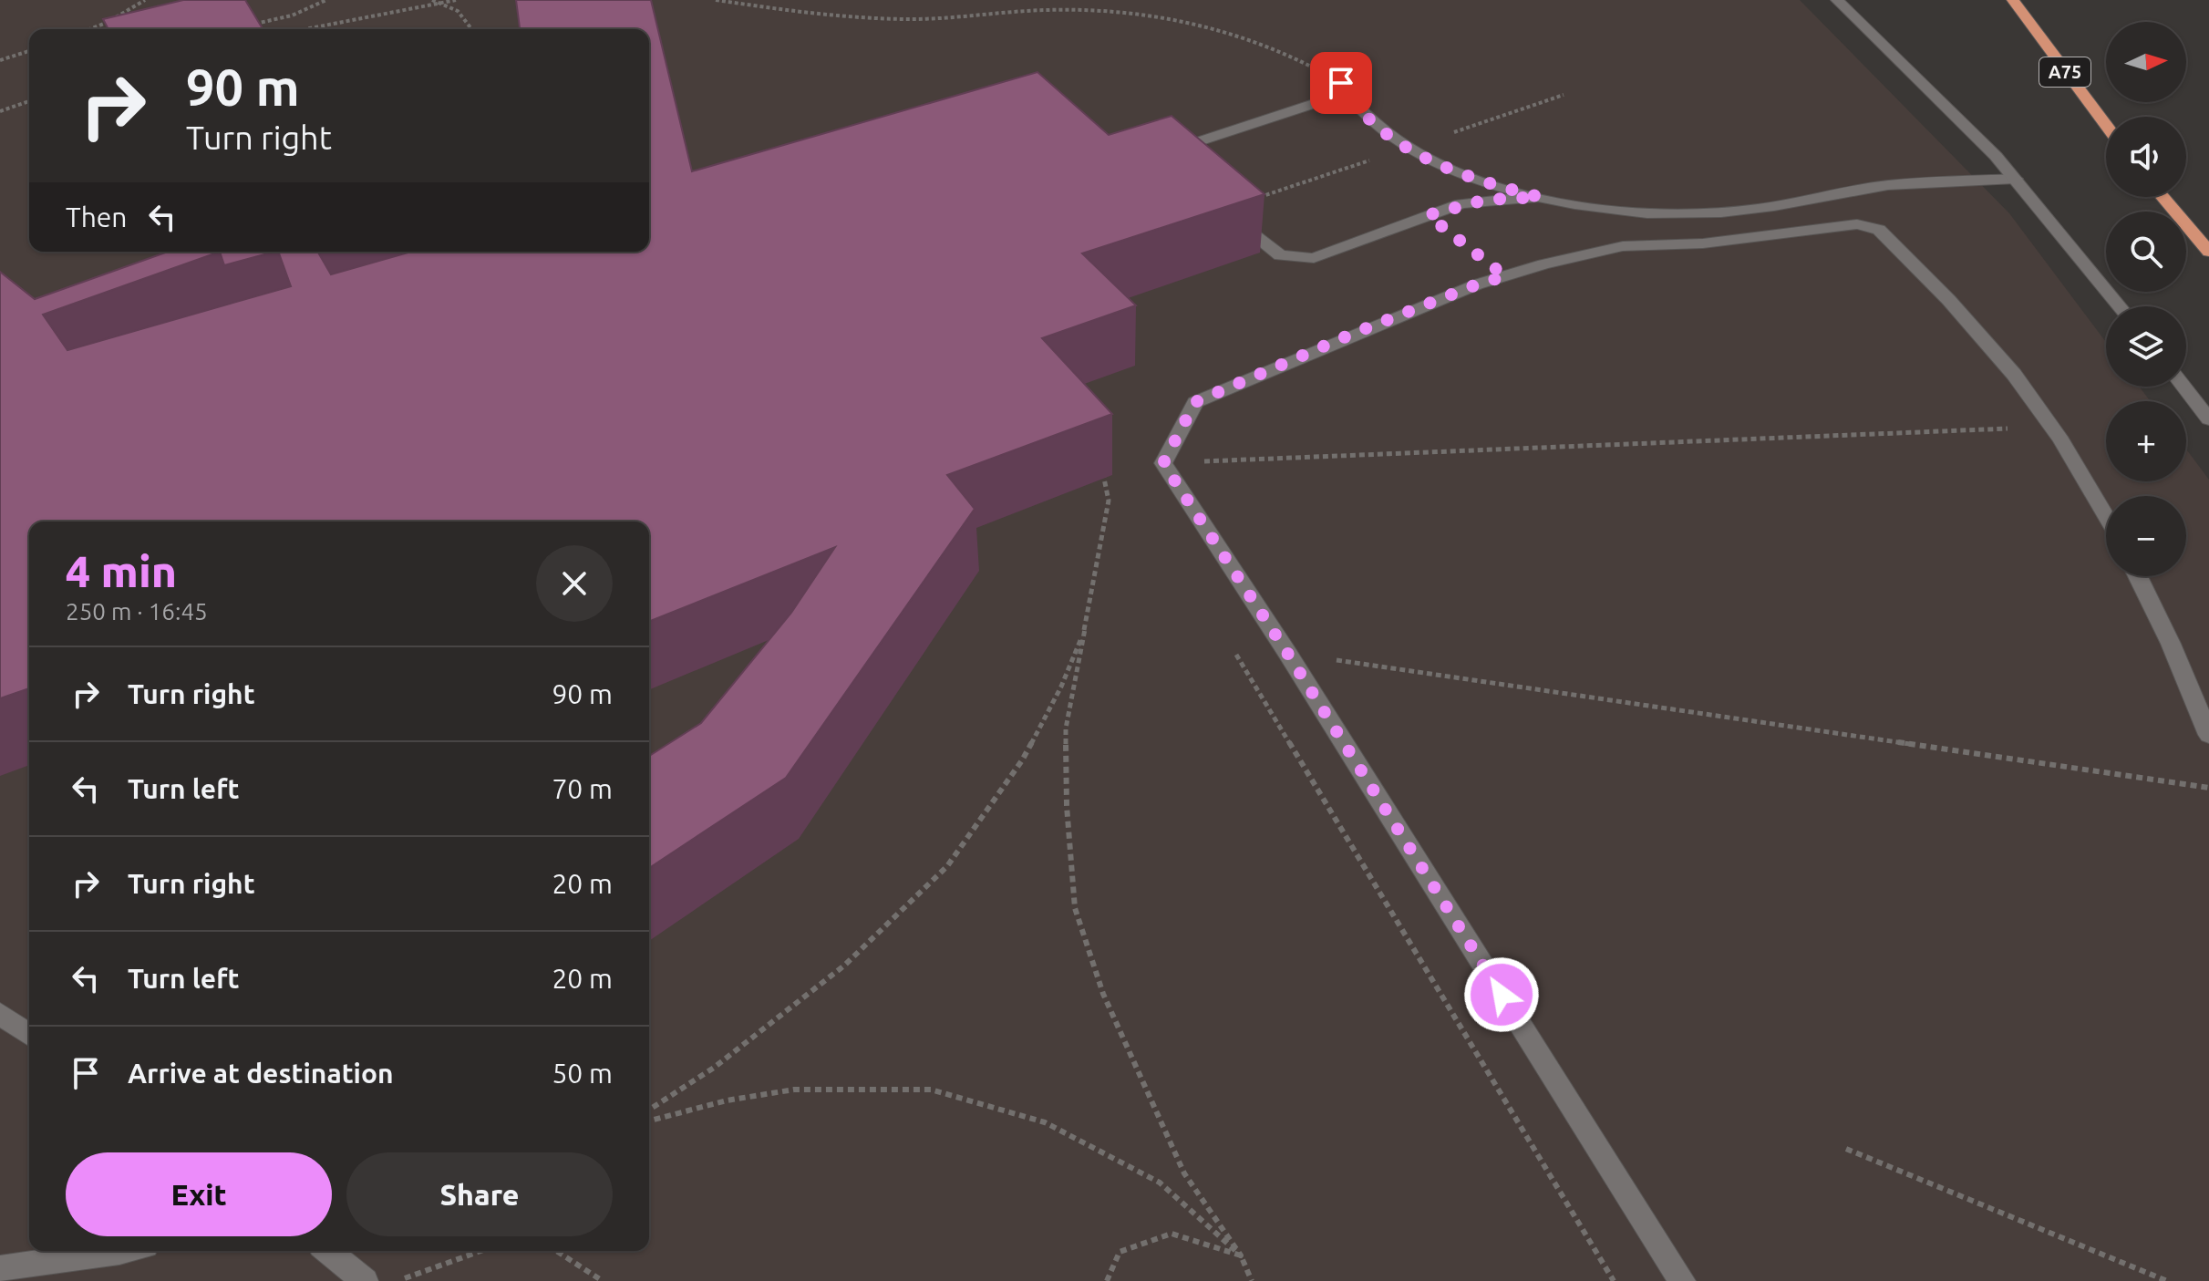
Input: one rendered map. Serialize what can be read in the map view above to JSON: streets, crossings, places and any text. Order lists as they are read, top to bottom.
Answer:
{
  "streets": {
    "highway": ["A75"]
  },
  "north": "right",
  "page": {
    "map_buttons": ["+", "−"],
    "turn": ["90 m", "Turn right"],
    "then": "Then",
    "heading": ["4 min", "250 m · 16:45"],
    "list": [
      {
        "name": "Turn right",
        "value": "90 m"
      },
      {
        "name": "Turn left",
        "value": "70 m"
      },
      {
        "name": "Turn right",
        "value": "20 m"
      },
      {
        "name": "Turn left",
        "value": "20 m"
      },
      {
        "name": "Arrive at destination",
        "value": "50 m"
      }
    ],
    "buttons": ["Exit", "Share"]
  }
}
